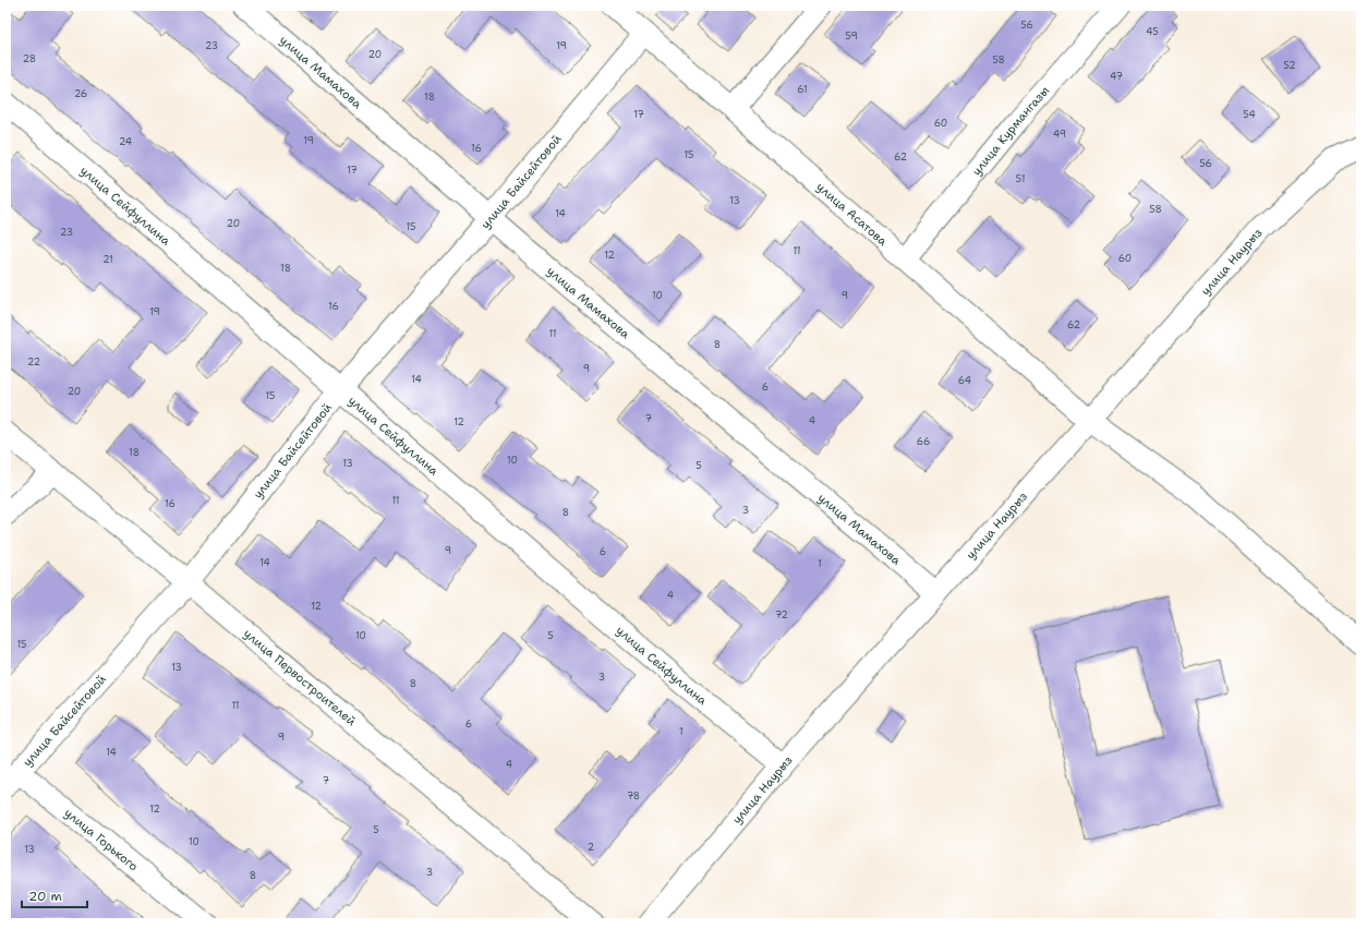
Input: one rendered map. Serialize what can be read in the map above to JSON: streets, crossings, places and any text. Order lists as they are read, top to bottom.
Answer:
{
  "streets": {
    "street": [
      "улица Мамахова",
      "улица Курмангазы",
      "улица Байсейтовой",
      "улица Сейфуллина",
      "улица Асатова",
      "улица Наурыз",
      "улица Первостроителей",
      "улица Горького"
    ]
  },
  "crossings": [
    ["улица Мамахова", "улица Байсейтовой"],
    ["улица Мамахова", "улица Наурыз"],
    ["улица Курмангазы", "улица Асатова"],
    ["улица Байсейтовой", "улица Сейфуллина"],
    ["улица Байсейтовой", "улица Асатова"],
    ["улица Байсейтовой", "улица Первостроителей"],
    ["улица Байсейтовой", "улица Горького"],
    ["улица Сейфуллина", "улица Наурыз"],
    ["улица Асатова", "улица Наурыз"]
  ],
  "house_numbers": [
    "56",
    "45",
    "59",
    "23",
    "19",
    "20",
    "28",
    "58",
    "52",
    "47",
    "61",
    "26",
    "18",
    "17",
    "54",
    "60",
    "49",
    "19",
    "24",
    "16",
    "15",
    "62",
    "56",
    "17",
    "51",
    "13",
    "58",
    "14",
    "20",
    "15",
    "23",
    "11",
    "12",
    "60",
    "21",
    "18",
    "10",
    "9",
    "16",
    "19",
    "62",
    "11",
    "8",
    "22",
    "9",
    "14",
    "64",
    "6",
    "20",
    "15",
    "7",
    "4",
    "12",
    "66",
    "18",
    "10",
    "13",
    "5",
    "11",
    "16",
    "3",
    "8",
    "9",
    "6",
    "14",
    "1",
    "4",
    "12",
    "72",
    "10",
    "5",
    "15",
    "13",
    "3",
    "8",
    "11",
    "6",
    "1",
    "9",
    "14",
    "4",
    "7",
    "78",
    "12",
    "5",
    "10",
    "2",
    "13",
    "3",
    "8"
  ],
  "scale_bar": "20 m"
}
